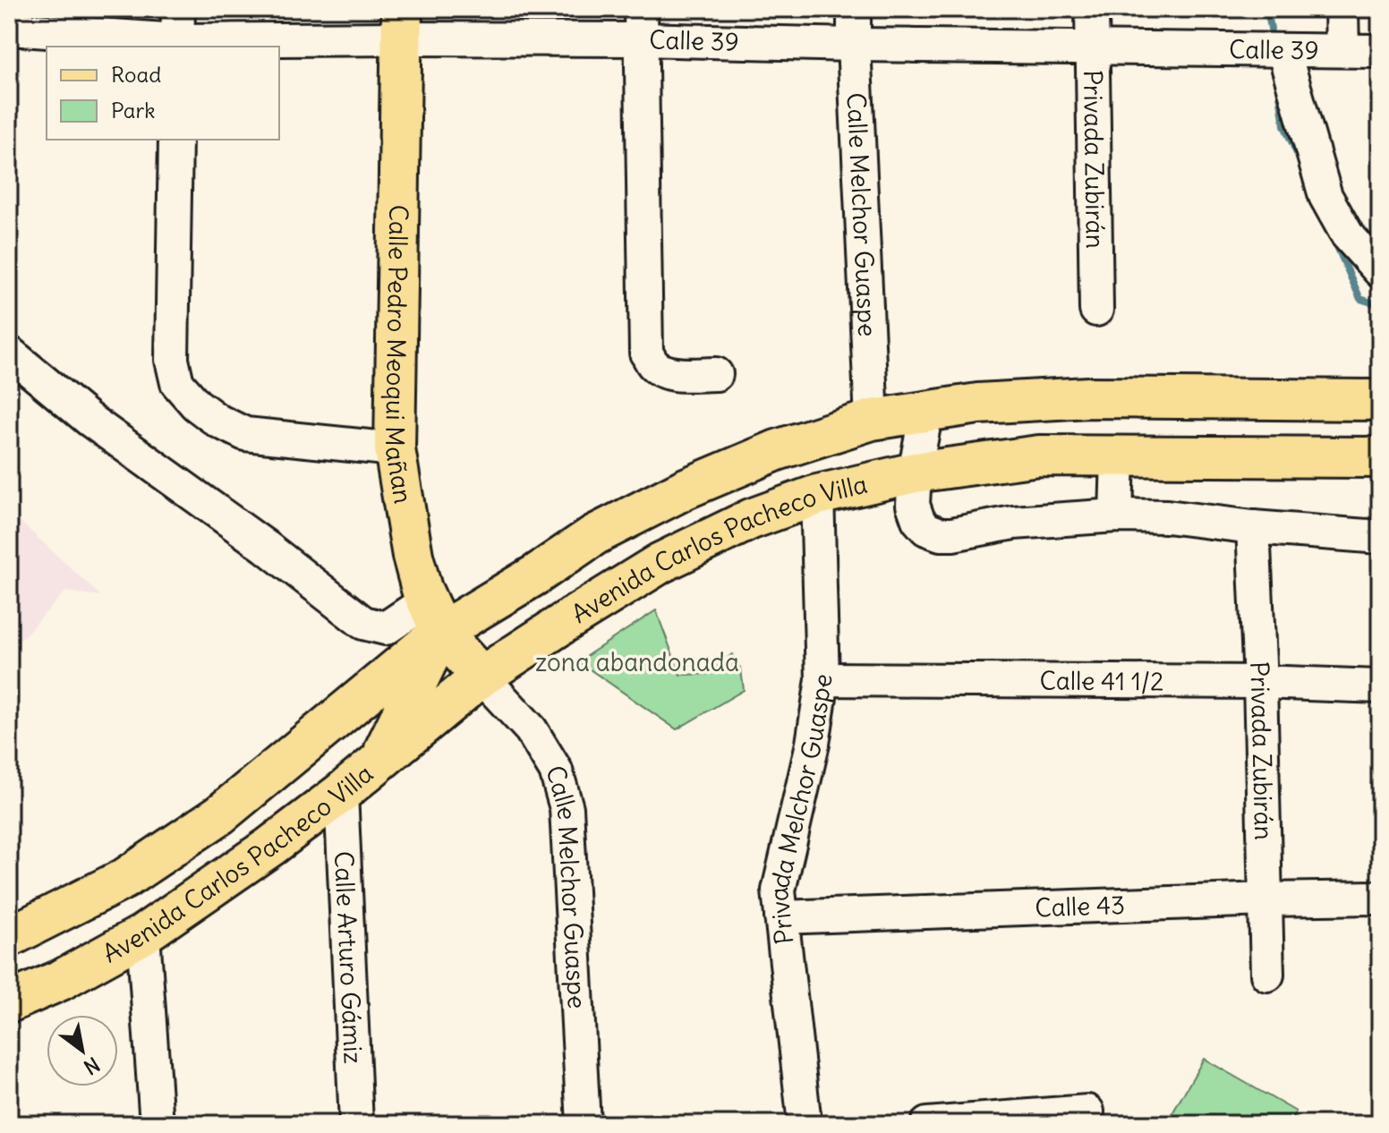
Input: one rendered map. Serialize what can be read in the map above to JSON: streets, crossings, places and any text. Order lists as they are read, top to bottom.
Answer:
{
  "streets": {
    "main road": ["Calle Pedro Meoqui Mañan", "Avenida Carlos Pacheco Villa"],
    "street": [
      "Calle 39",
      "Privada Zubirán",
      "Calle Melchor Guaspe",
      "Calle 41 1/2",
      "Privada Melchor Guaspe",
      "Calle 43",
      "Calle Arturo Gámiz"
    ]
  },
  "crossings": [
    ["Calle 39", "Privada Zubirán"],
    ["Calle 39", "Calle Melchor Guaspe"],
    ["Calle 39", "Calle Pedro Meoqui Mañan"],
    ["Privada Zubirán", "Calle 41 1/2"],
    ["Privada Zubirán", "Calle 43"],
    ["Calle Melchor Guaspe", "Calle Pedro Meoqui Mañan"],
    ["Calle Melchor Guaspe", "Avenida Carlos Pacheco Villa"],
    ["Calle Pedro Meoqui Mañan", "Avenida Carlos Pacheco Villa"],
    ["Avenida Carlos Pacheco Villa", "Privada Melchor Guaspe"],
    ["Avenida Carlos Pacheco Villa", "Calle Arturo Gámiz"],
    ["Calle 41 1/2", "Privada Melchor Guaspe"],
    ["Privada Melchor Guaspe", "Calle 43"]
  ],
  "parks": ["zona abandonada"],
  "legend": ["Road", "Park"],
  "north": "bottom right"
}
